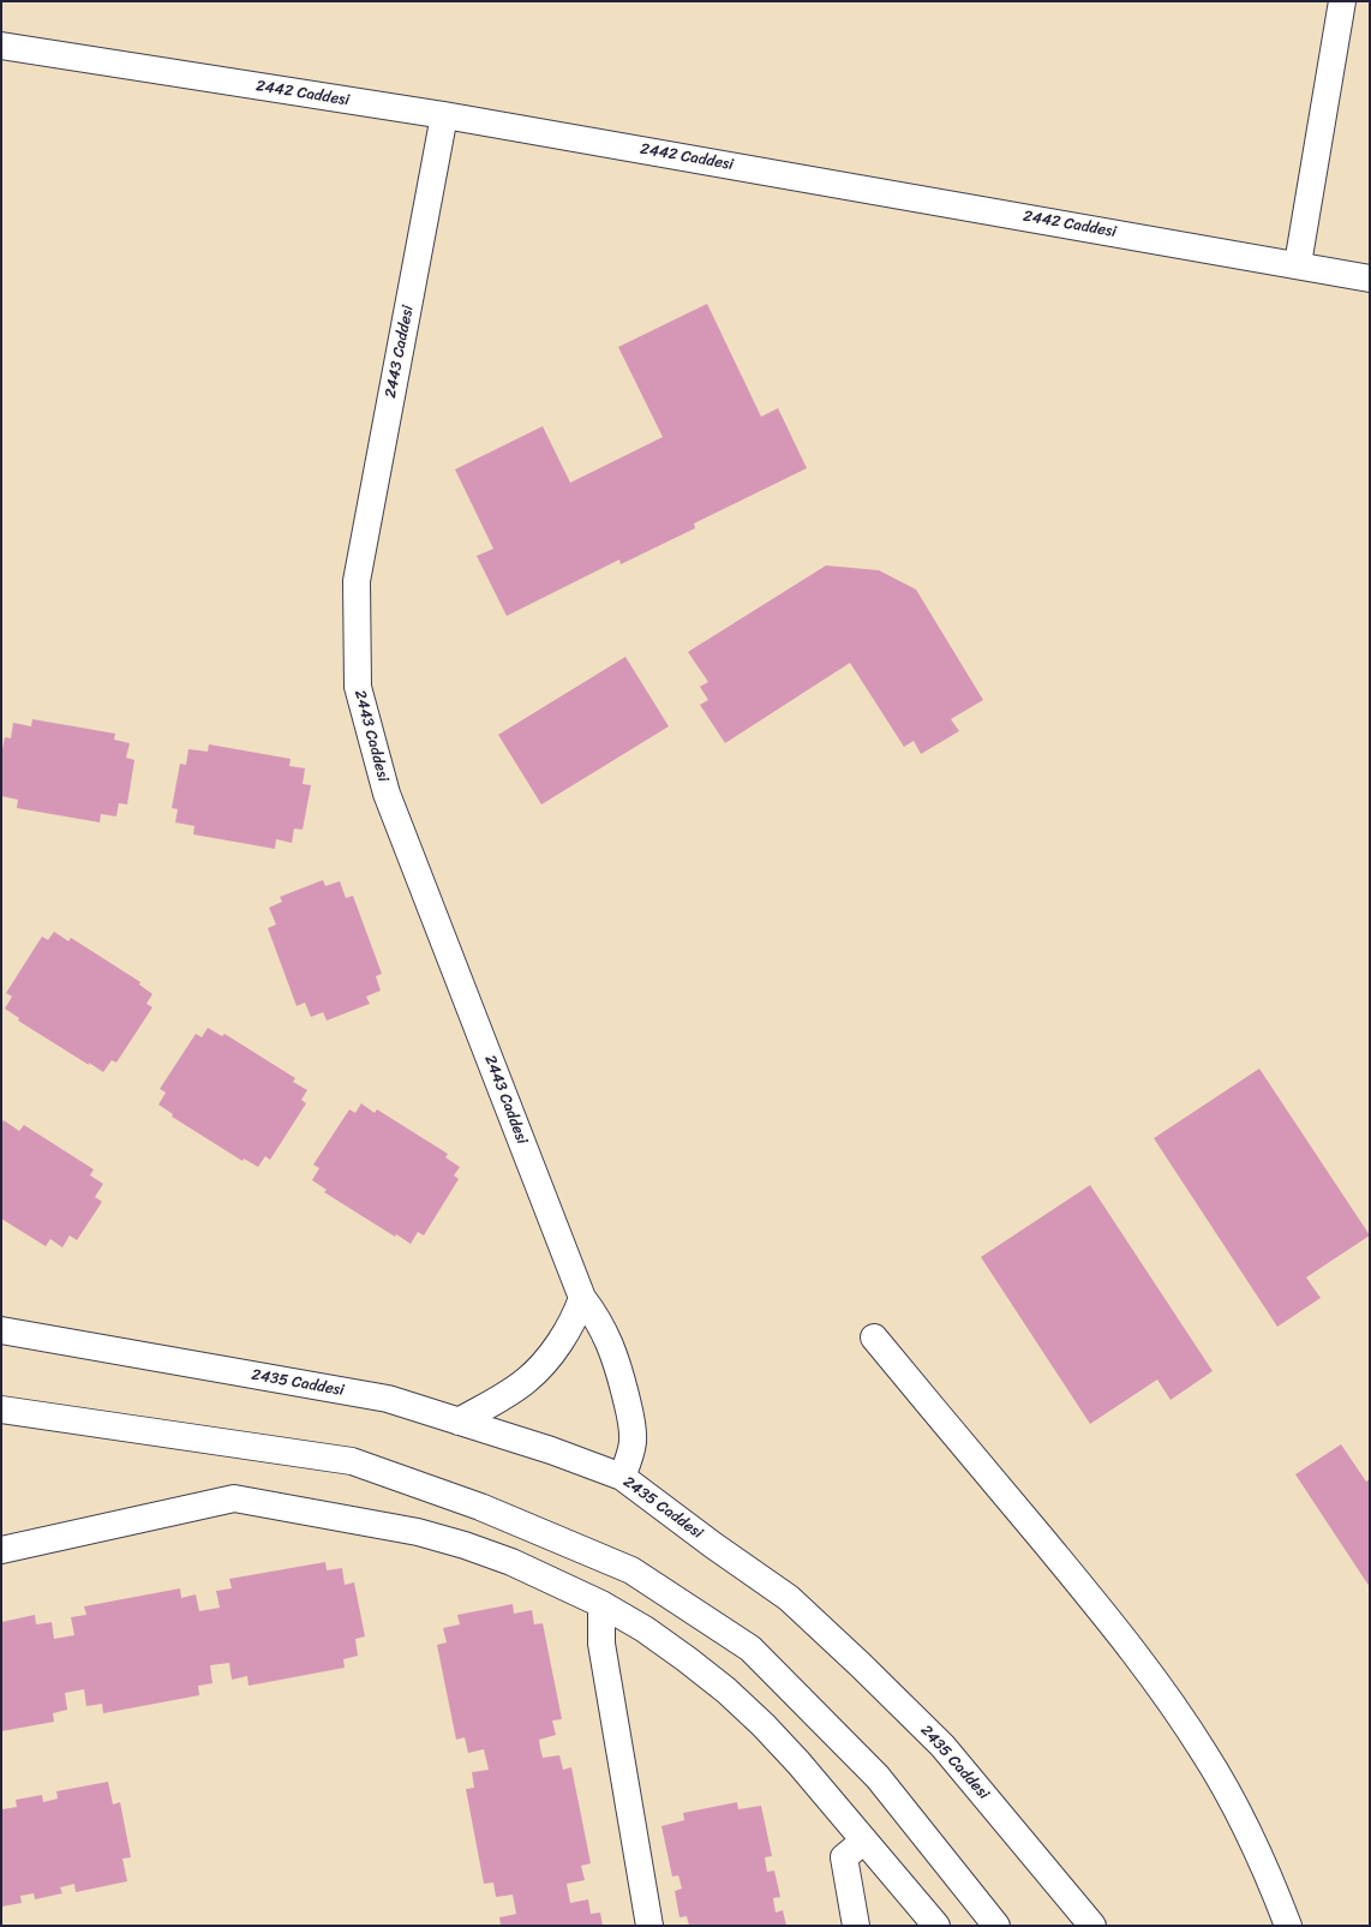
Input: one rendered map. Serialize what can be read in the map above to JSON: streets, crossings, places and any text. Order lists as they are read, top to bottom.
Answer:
{
  "streets": {
    "street": ["2442 Caddesi", "2443 Caddesi", "2435 Caddesi"]
  },
  "crossings": [
    ["2442 Caddesi", "2443 Caddesi"],
    ["2443 Caddesi", "2435 Caddesi"]
  ]
}
